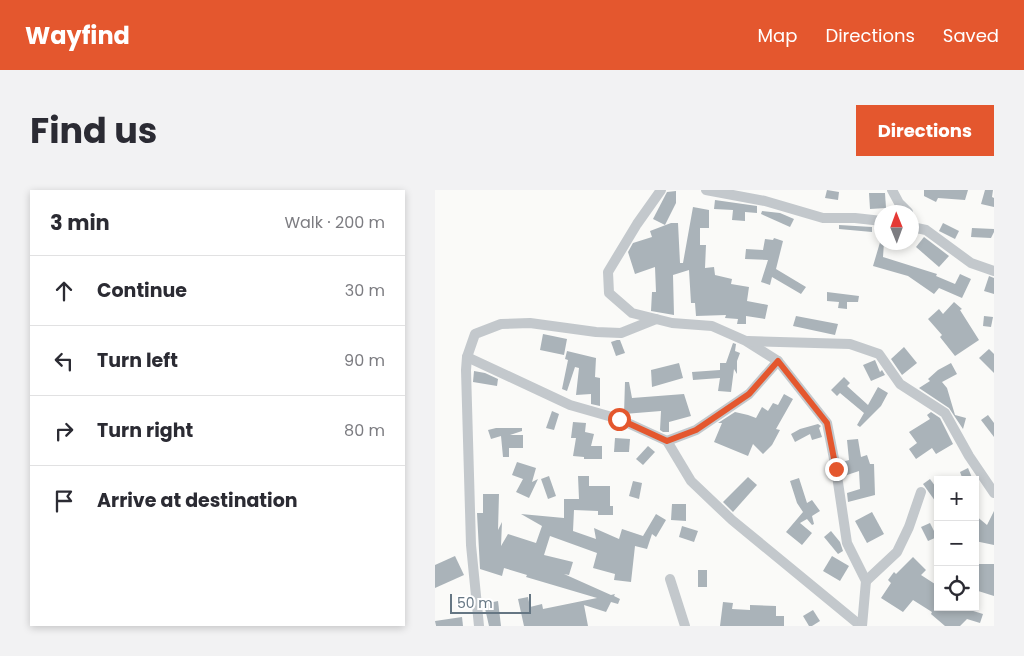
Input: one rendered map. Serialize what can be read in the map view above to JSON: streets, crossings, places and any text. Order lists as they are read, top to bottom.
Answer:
{
  "scale_bar": "50 m",
  "north": "top",
  "page": {
    "header": "Wayfind",
    "nav": ["Map", "Directions", "Saved"],
    "title": "Find us",
    "buttons": "Directions",
    "heading": ["3 min", "Walk · 200 m"],
    "list": [
      ["Continue", "30 m"],
      ["Turn left", "90 m"],
      ["Turn right", "80 m"],
      "Arrive at destination"
    ],
    "map_buttons": ["+", "−"],
    "scale": "50 m"
  }
}
